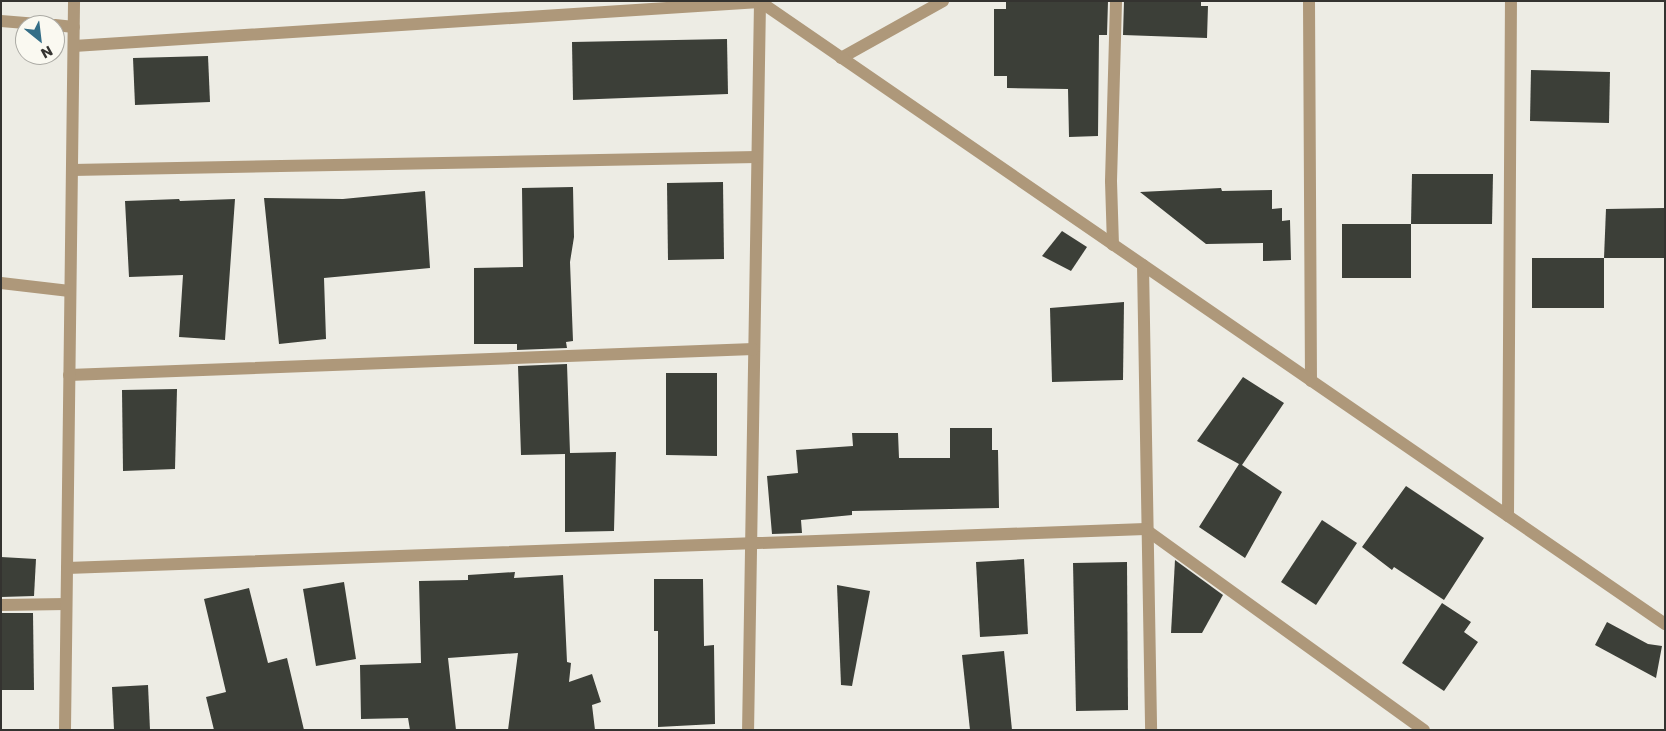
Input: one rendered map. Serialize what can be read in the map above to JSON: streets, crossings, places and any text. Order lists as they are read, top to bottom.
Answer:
{
  "north": "bottom right"
}
